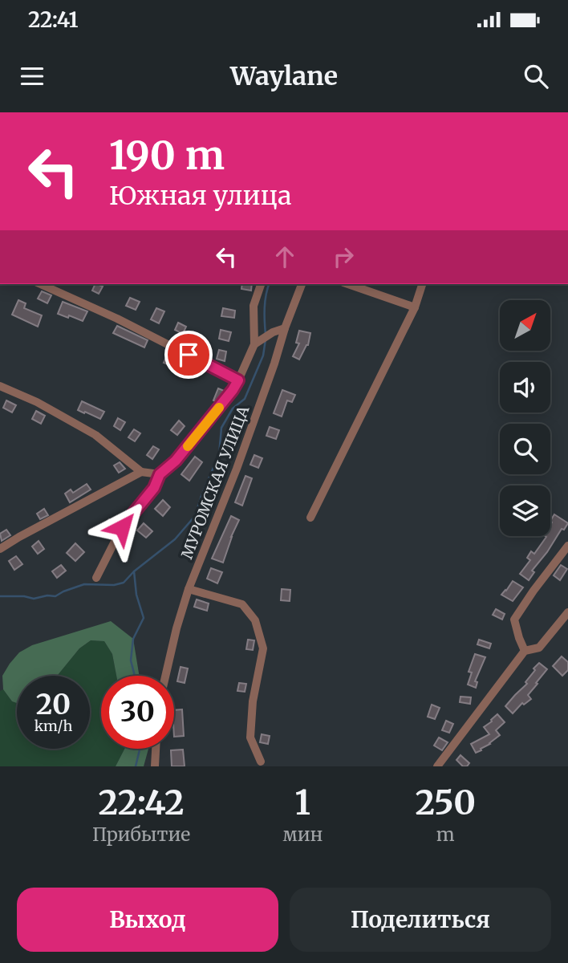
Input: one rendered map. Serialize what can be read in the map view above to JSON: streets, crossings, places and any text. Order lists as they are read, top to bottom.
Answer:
{
  "streets": {
    "street": ["МУРОМСКАЯ УЛИЦА"]
  },
  "north": "top right",
  "page": {
    "status": "22:41",
    "header": "Waylane",
    "turn": ["190 m", "Южная улица"],
    "speed": "20 km/h",
    "limit": "30",
    "eta": [
      "22:42",
      "Прибытие",
      "1",
      "мин",
      "250",
      "m"
    ],
    "buttons": ["Выход", "Поделиться"]
  }
}
